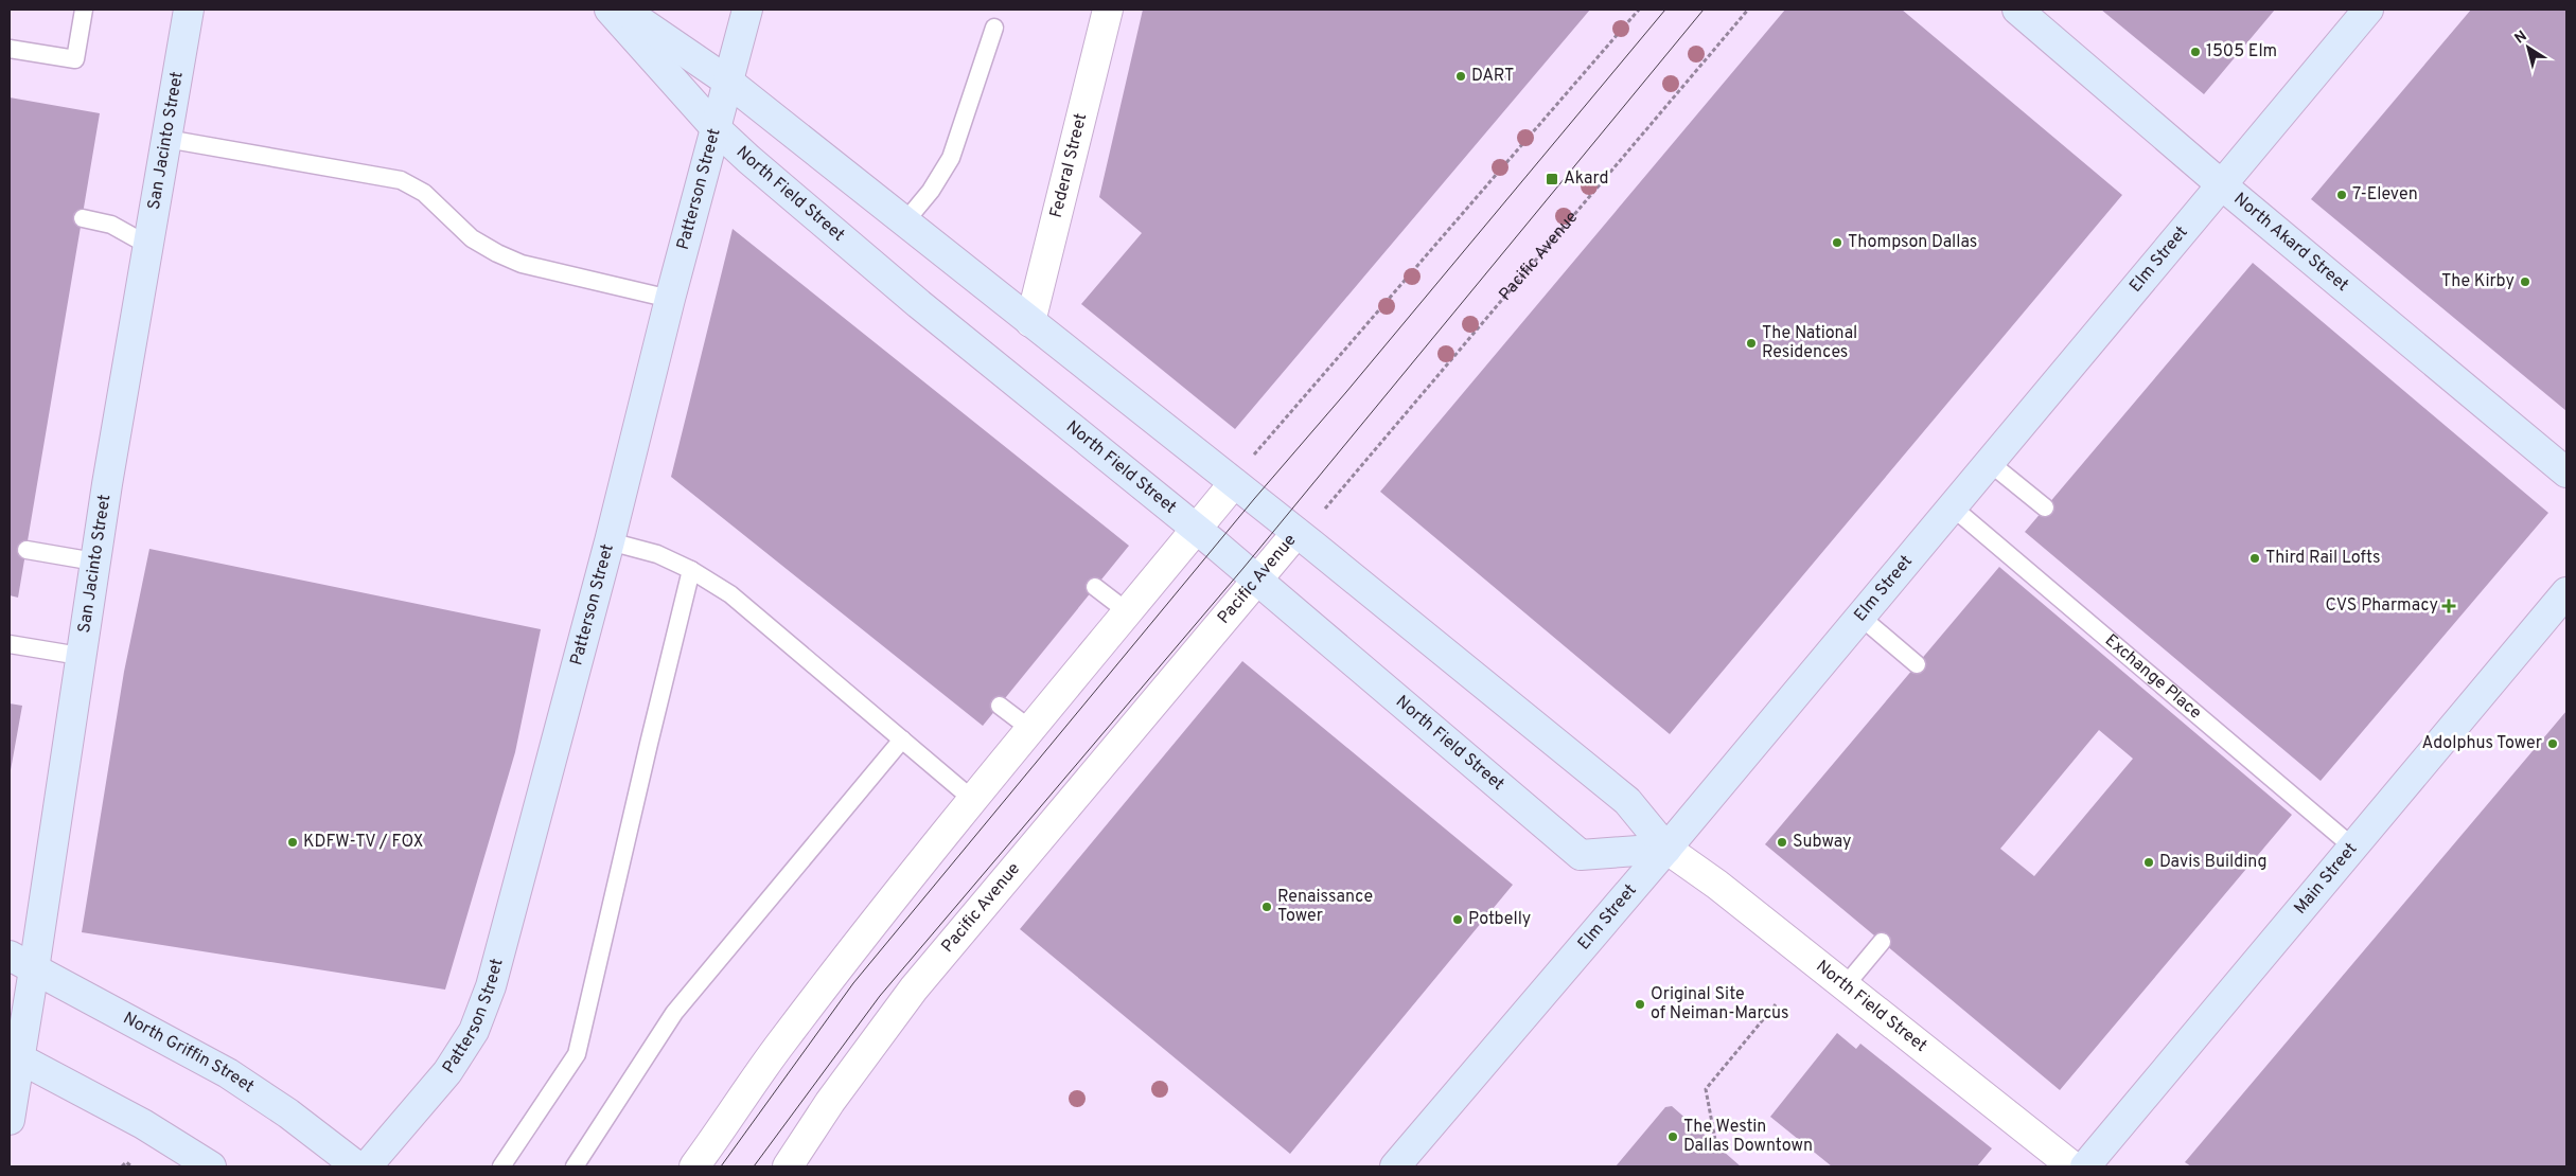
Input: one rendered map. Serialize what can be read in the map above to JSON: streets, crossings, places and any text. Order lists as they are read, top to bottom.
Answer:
{
  "streets": {
    "street": [
      "San Jacinto Street",
      "Federal Street",
      "Patterson Street",
      "North Field Street",
      "North Akard Street",
      "Pacific Avenue",
      "Elm Street",
      "Main Street",
      "North Griffin Street"
    ],
    "lane": ["Exchange Place"]
  },
  "crossings": [
    ["San Jacinto Street", "North Griffin Street"],
    ["Federal Street", "North Field Street"],
    ["Patterson Street", "North Field Street"],
    ["North Field Street", "Pacific Avenue"],
    ["North Field Street", "Elm Street"],
    ["North Akard Street", "Elm Street"],
    ["Elm Street", "Exchange Place"],
    ["Exchange Place", "Main Street"]
  ],
  "places": {
    "other": [
      "1505 Elm",
      "DART",
      "7-Eleven",
      "Thompson Dallas",
      "The Kirby",
      "The National Residences",
      "Third Rail Lofts",
      "Adolphus Tower",
      "KDFW-TV / FOX",
      "Subway",
      "Davis Building",
      "Renaissance Tower",
      "Potbelly",
      "Original Site of Neiman-Marcus",
      "The Westin Dallas Downtown"
    ],
    "transit": ["Akard"],
    "health": ["CVS Pharmacy"]
  },
  "north": "top left"
}
